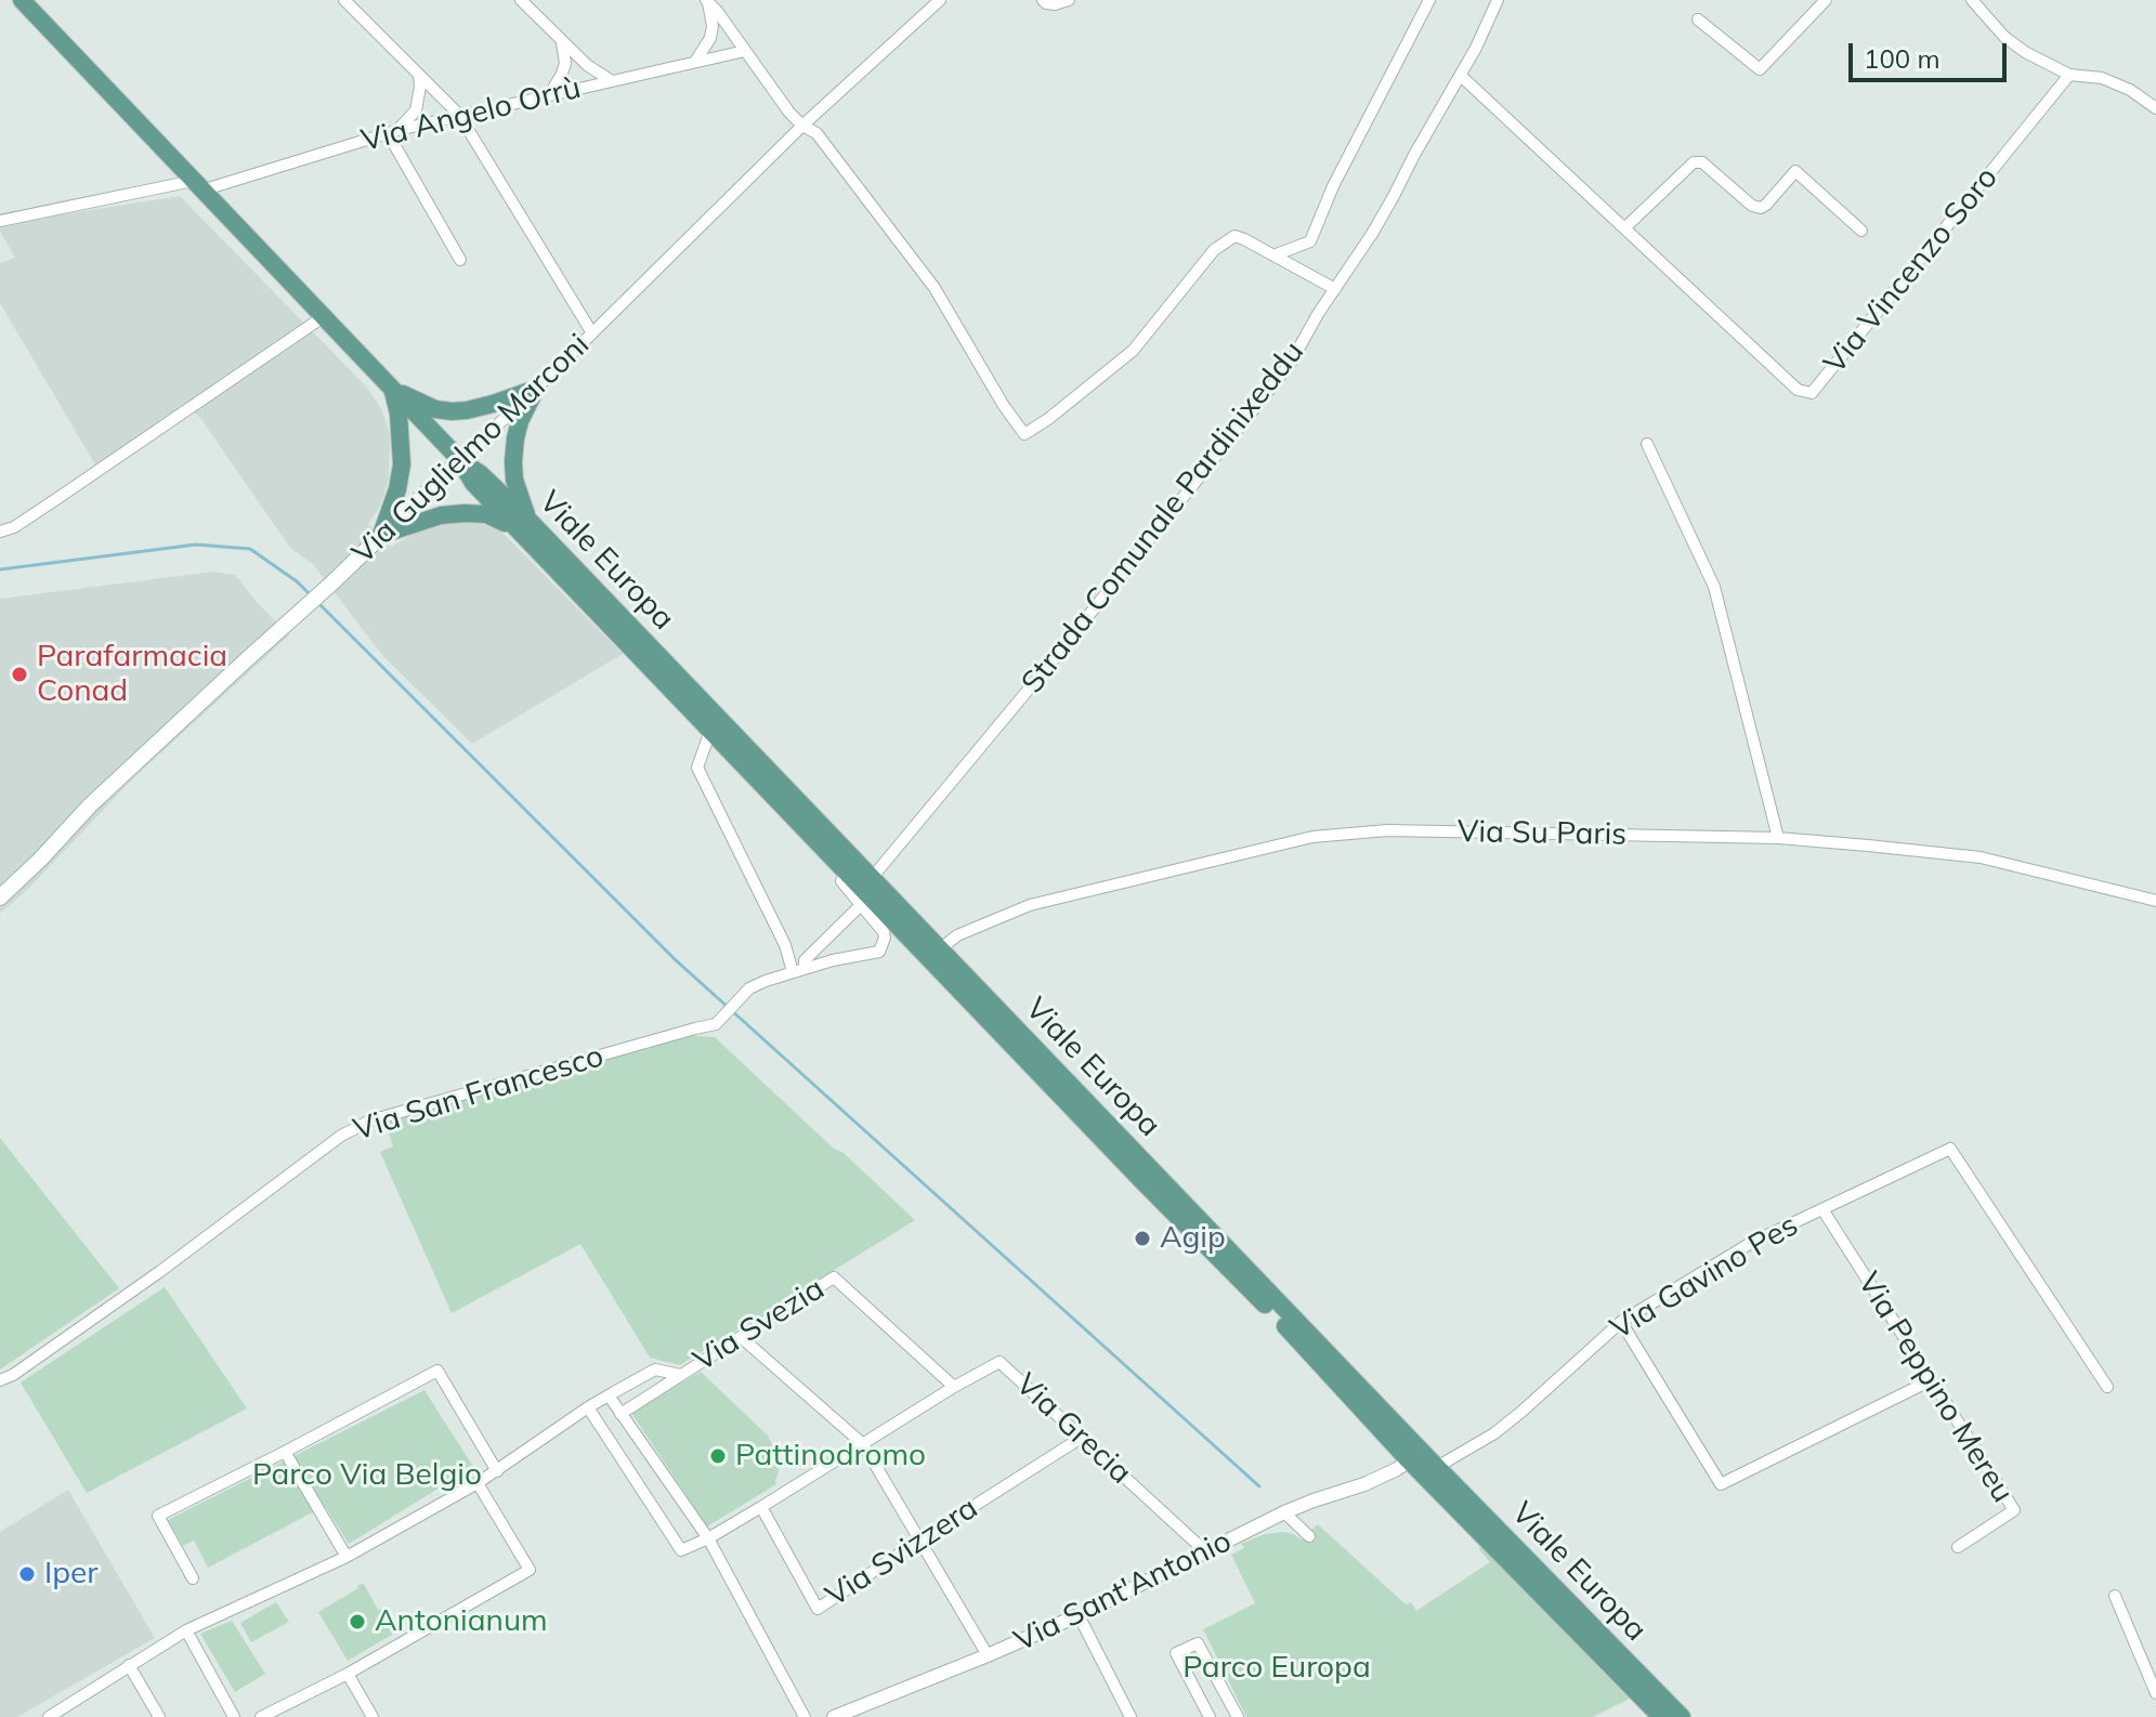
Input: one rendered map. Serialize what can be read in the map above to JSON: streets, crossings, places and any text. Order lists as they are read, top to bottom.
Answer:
{
  "streets": {
    "main road": ["Via Guglielmo Marconi", "Viale Europa"],
    "street": [
      "Via Angelo Orrù",
      "Via Vincenzo Soro",
      "Strada Comunale Pardinixeddu",
      "Via Su Paris",
      "Via San Francesco",
      "Via Gavino Pes",
      "Via Svezia",
      "Via Peppino Mereu",
      "Via Grecia",
      "Via Svizzera",
      "Via Sant'Antonio"
    ]
  },
  "crossings": [
    ["Via Angelo Orrù", "Viale Europa"],
    ["Via Vincenzo Soro", "Strada Comunale Pardinixeddu"],
    ["Via Guglielmo Marconi", "Viale Europa"],
    ["Strada Comunale Pardinixeddu", "Viale Europa"],
    ["Viale Europa", "Via Su Paris"],
    ["Viale Europa", "Via San Francesco"],
    ["Viale Europa", "Via Gavino Pes"],
    ["Viale Europa", "Via Sant'Antonio"],
    ["Via Gavino Pes", "Via Peppino Mereu"],
    ["Via Svezia", "Via Grecia"],
    ["Via Grecia", "Via Svizzera"],
    ["Via Grecia", "Via Sant'Antonio"]
  ],
  "parks": ["Parco Via Belgio", "Parco Europa"],
  "places": [
    "Parafarmacia Conad",
    "Agip",
    "Pattinodromo",
    "Iper",
    "Antonianum"
  ],
  "scale_bar": "100 m"
}
